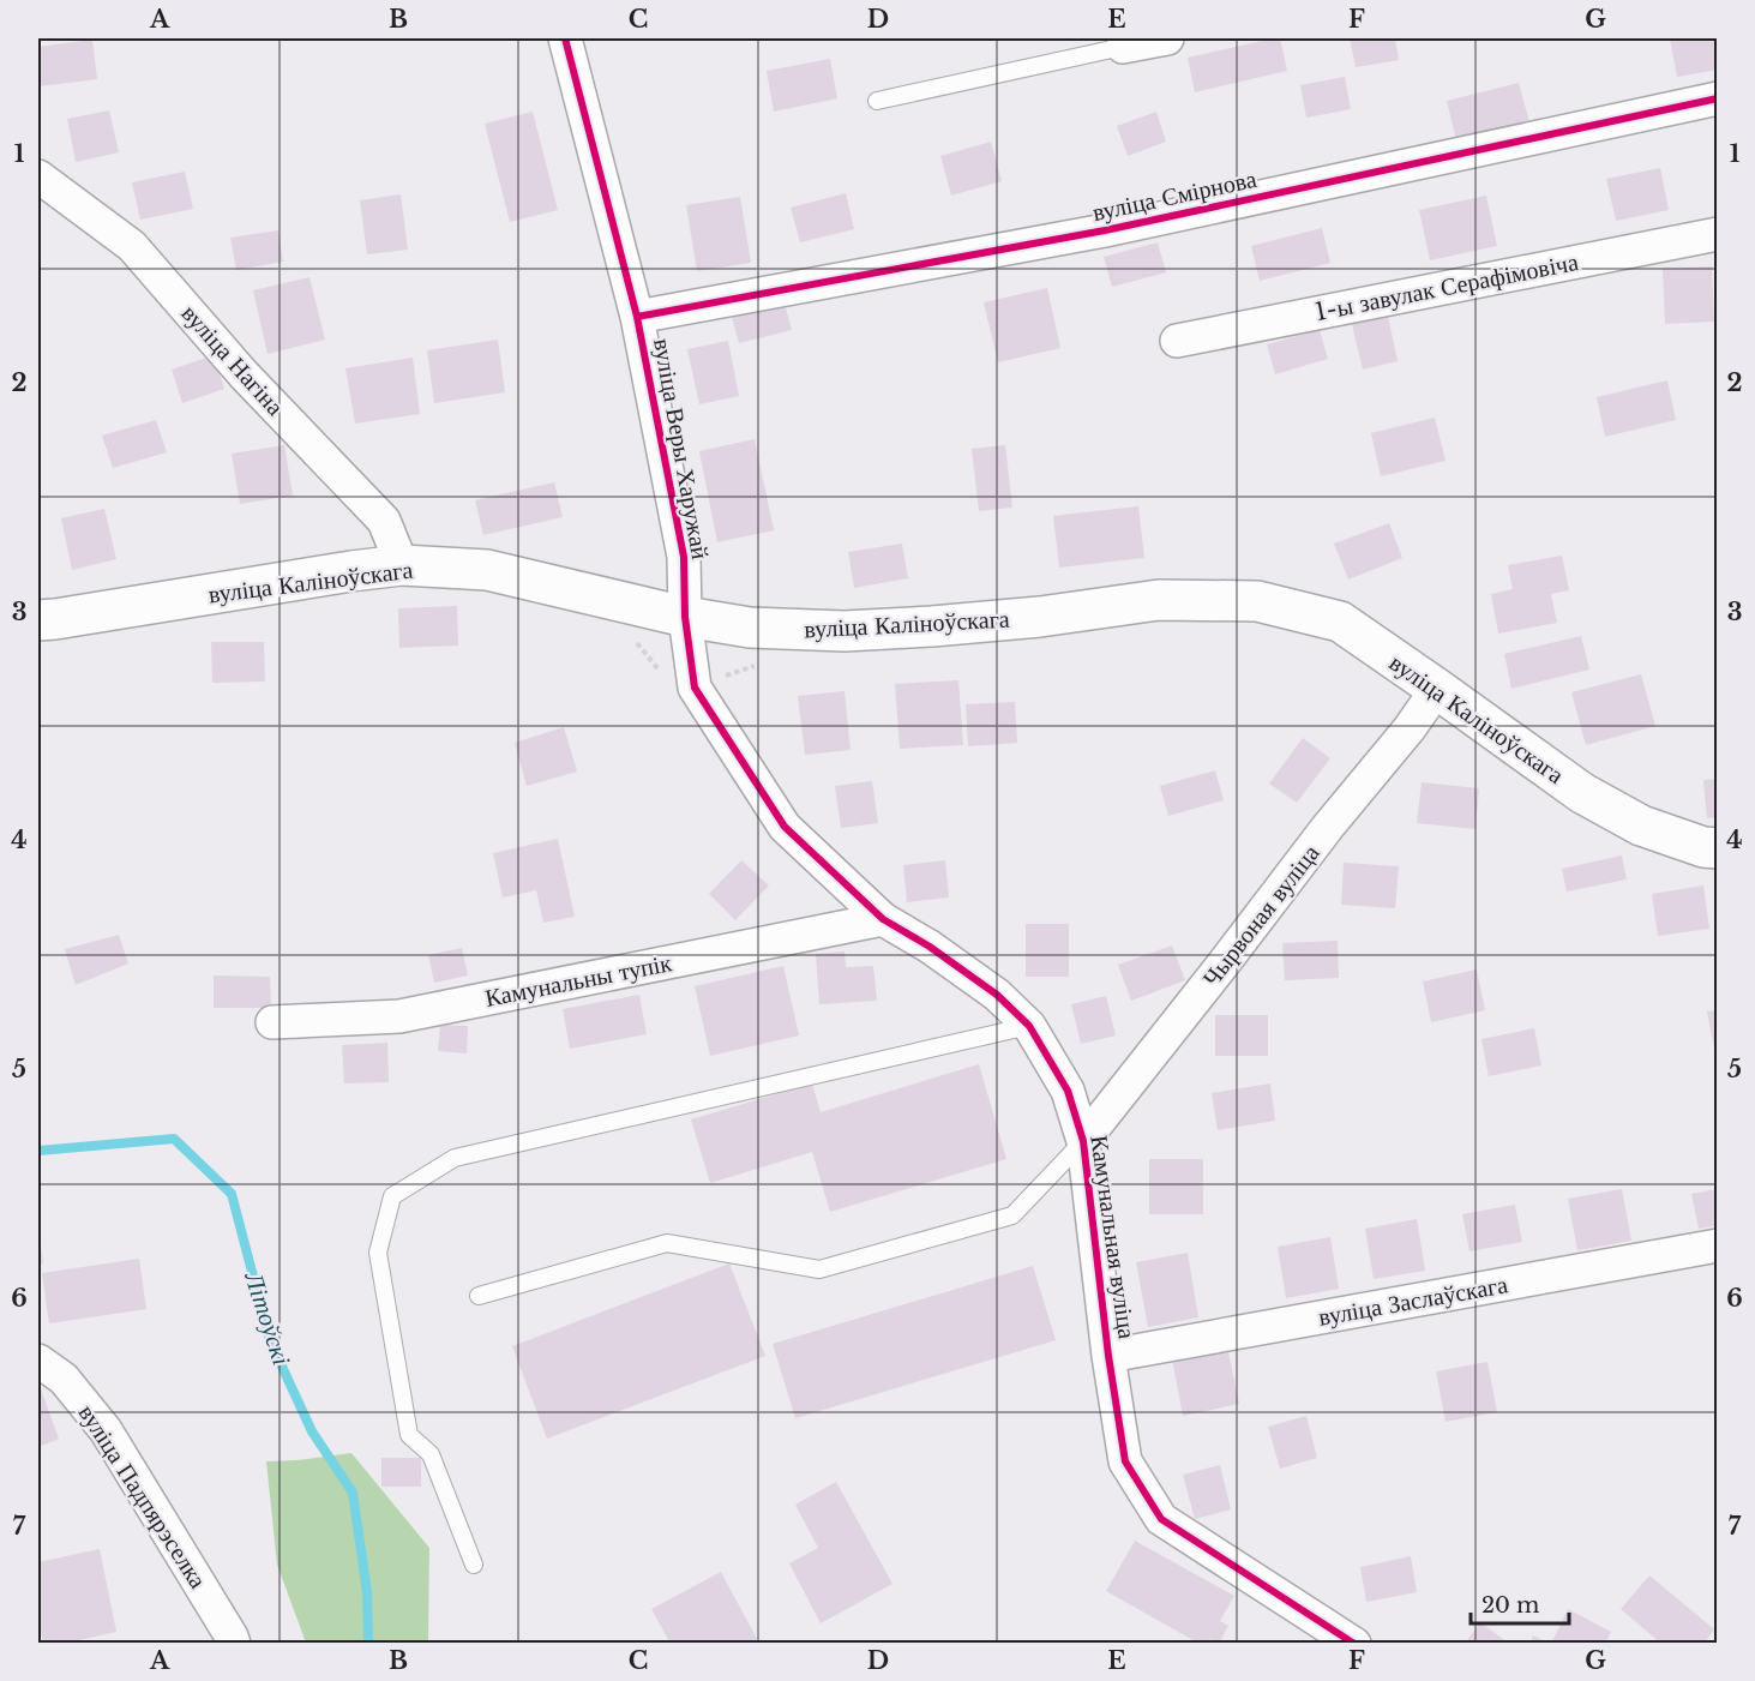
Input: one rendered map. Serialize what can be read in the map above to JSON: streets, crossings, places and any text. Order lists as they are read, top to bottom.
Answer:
{
  "streets": {
    "main road": ["вуліца Каліноўскага"],
    "street": [
      "вуліца Смірнова",
      "1-ы завулак Серафімовіча",
      "вуліца Нагіна",
      "вуліца Веры Харужай",
      "Чырвоная вуліца",
      "Камунальны тупік",
      "Камунальная вуліца",
      "вуліца Заслаўскага",
      "вуліца Падпярэселка"
    ]
  },
  "crossings": [
    ["вуліца Смірнова", "вуліца Веры Харужай"],
    ["вуліца Нагіна", "вуліца Каліноўскага"],
    ["вуліца Веры Харужай", "вуліца Каліноўскага"],
    ["вуліца Веры Харужай", "Камунальная вуліца"],
    ["вуліца Каліноўскага", "Чырвоная вуліца"],
    ["вуліца Каліноўскага", "Камунальная вуліца"],
    ["Чырвоная вуліца", "Камунальная вуліца"],
    ["Камунальны тупік", "Камунальная вуліца"],
    ["Камунальная вуліца", "вуліца Заслаўскага"]
  ],
  "water": ["Літоўскі"],
  "scale_bar": "20 m",
  "grid": {
    "columns": [
      "A",
      "B",
      "C",
      "D",
      "E",
      "F",
      "G"
    ],
    "rows": [
      "1",
      "2",
      "3",
      "4",
      "5",
      "6",
      "7"
    ]
  }
}
